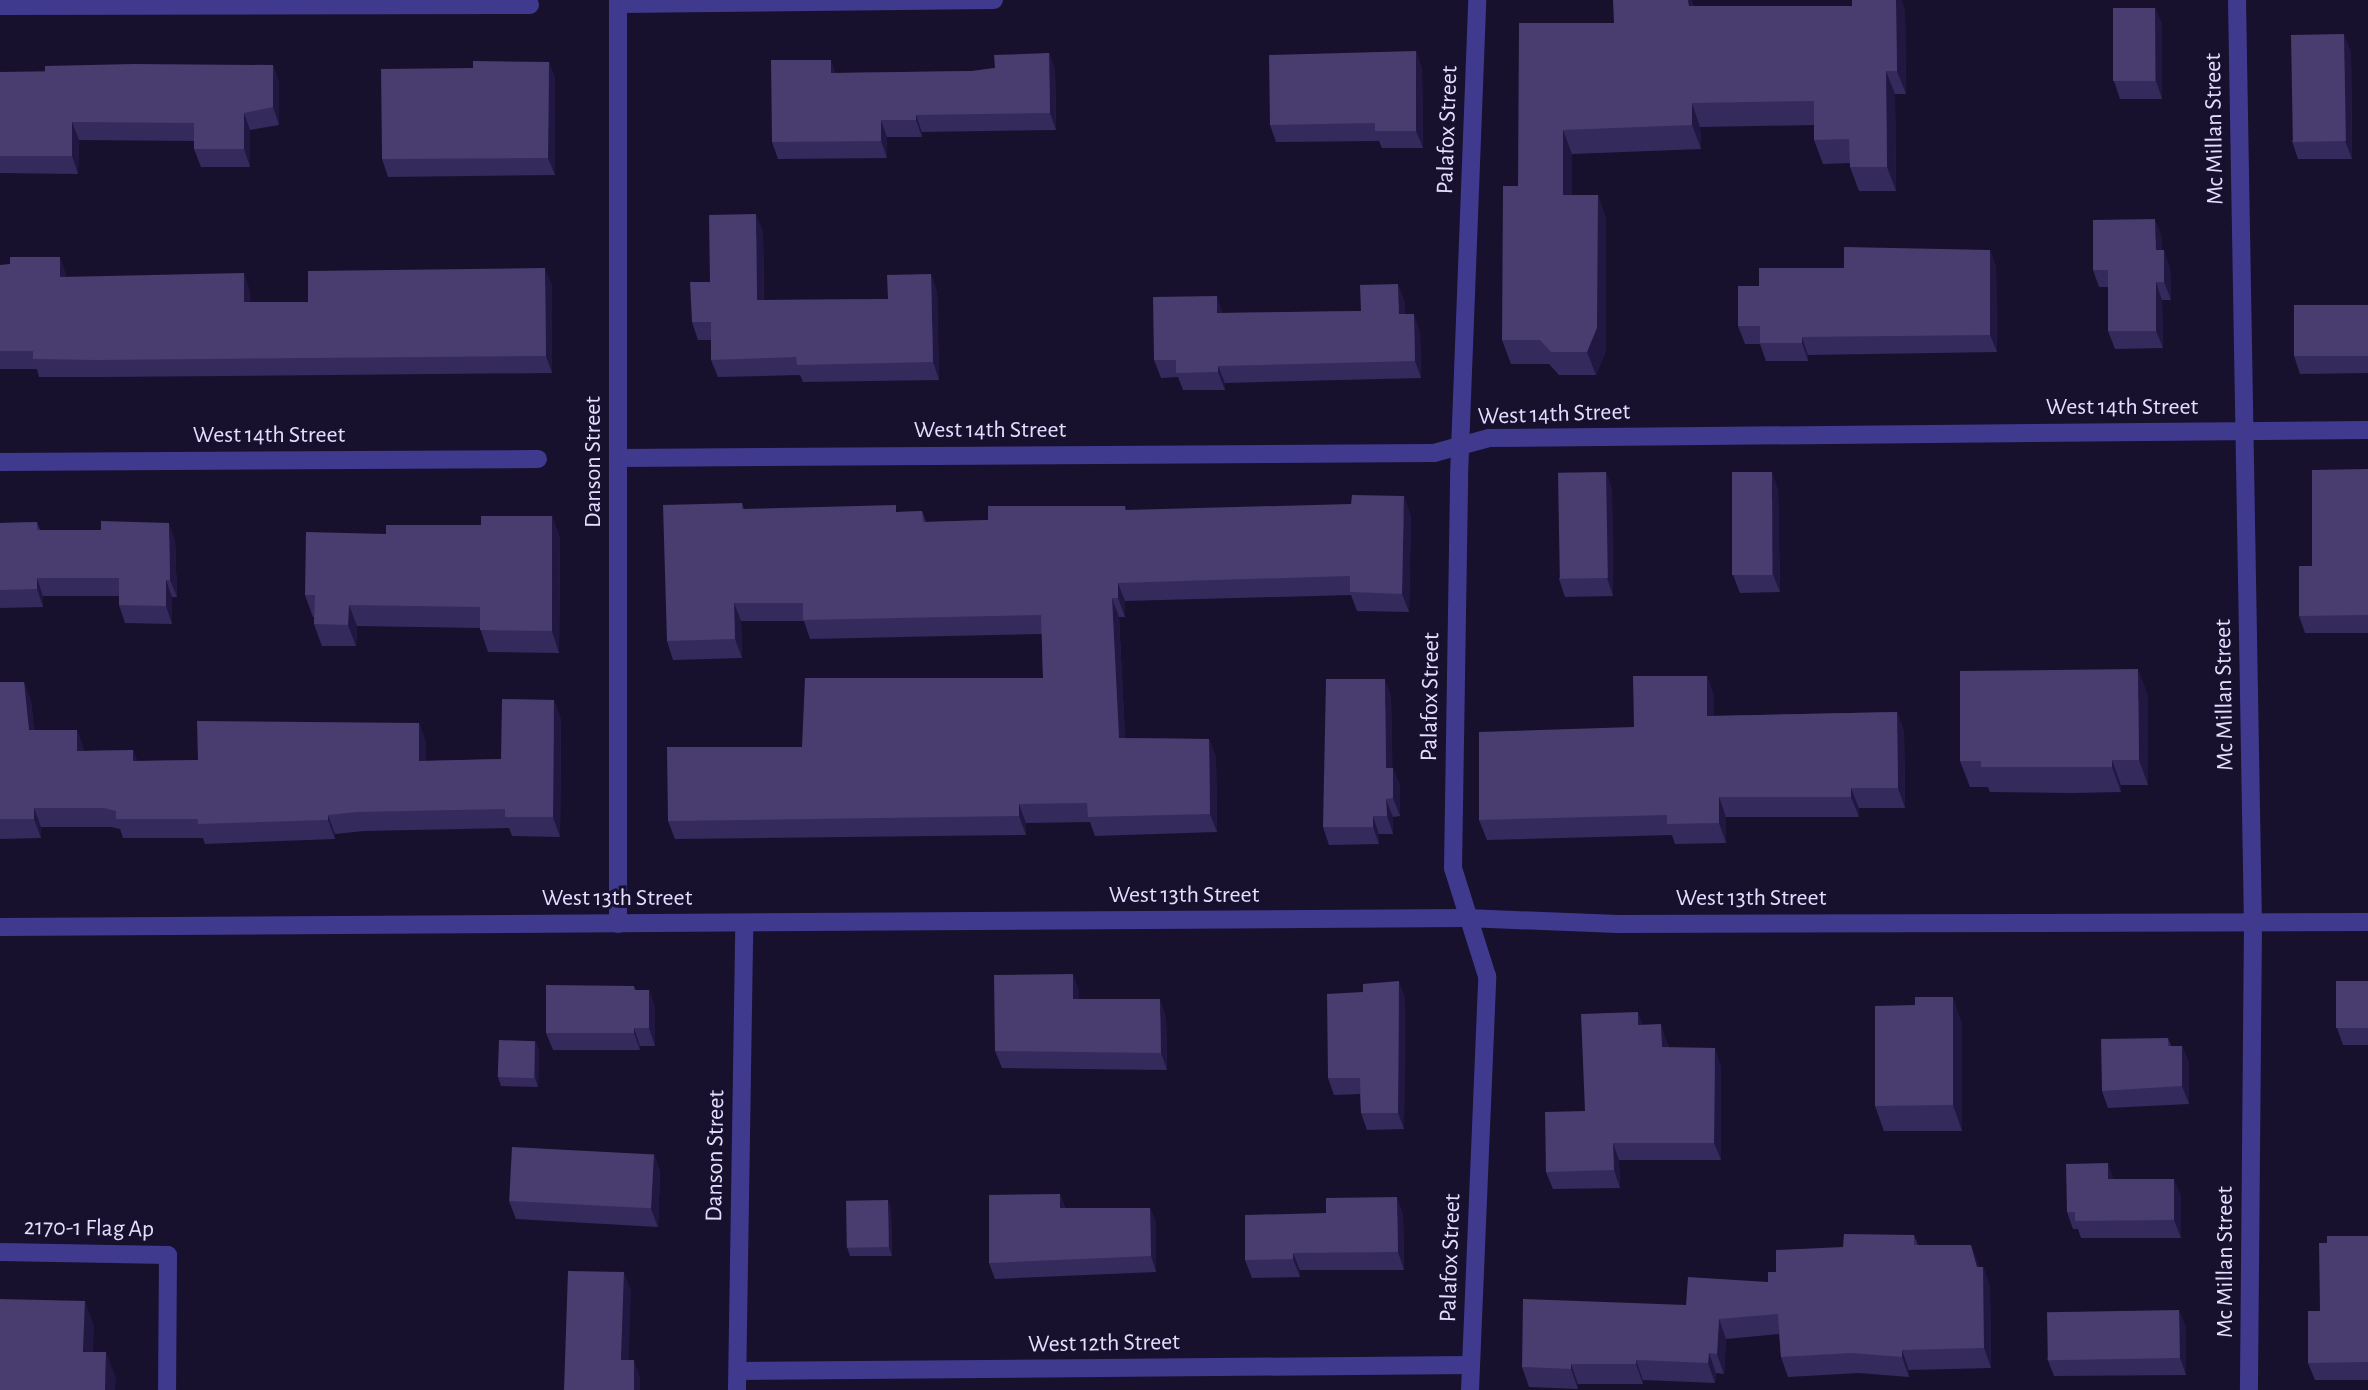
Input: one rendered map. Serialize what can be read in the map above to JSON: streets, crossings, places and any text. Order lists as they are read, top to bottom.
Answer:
{
  "streets": {
    "street": [
      "Mc Millan Street",
      "Palafox Street",
      "West 14th Street",
      "Danson Street",
      "West 13th Street",
      "2170-1 Flag Ap",
      "West 12th Street"
    ]
  },
  "crossings": [
    ["Mc Millan Street", "West 14th Street"],
    ["Mc Millan Street", "West 13th Street"],
    ["Palafox Street", "West 14th Street"],
    ["Palafox Street", "West 13th Street"],
    ["Palafox Street", "West 12th Street"],
    ["West 14th Street", "Danson Street"],
    ["Danson Street", "West 13th Street"],
    ["Danson Street", "West 12th Street"]
  ]
}
